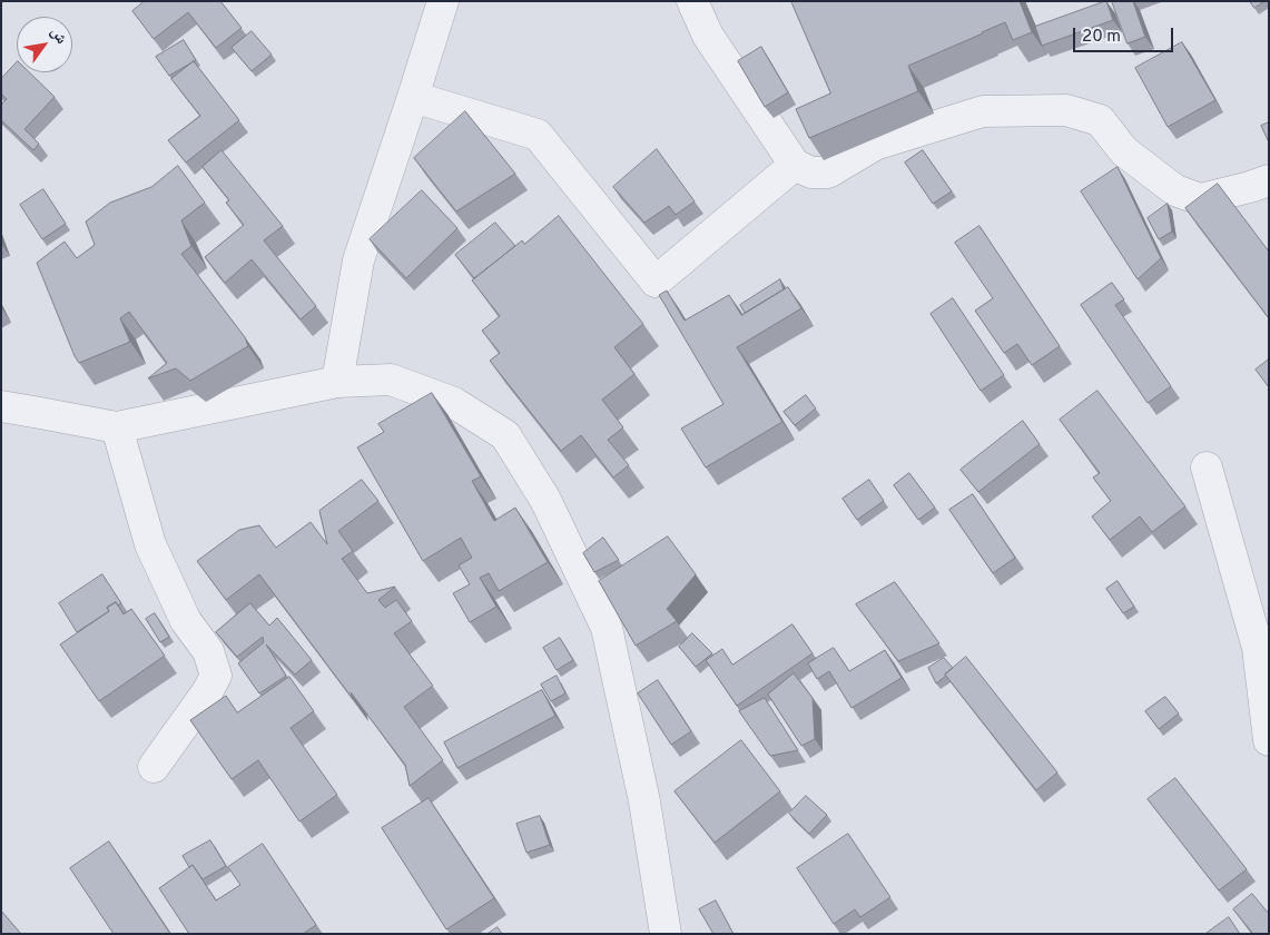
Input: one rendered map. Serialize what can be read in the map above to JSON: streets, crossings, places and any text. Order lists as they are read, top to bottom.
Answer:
{
  "scale_bar": "20 m",
  "north": "top right"
}
